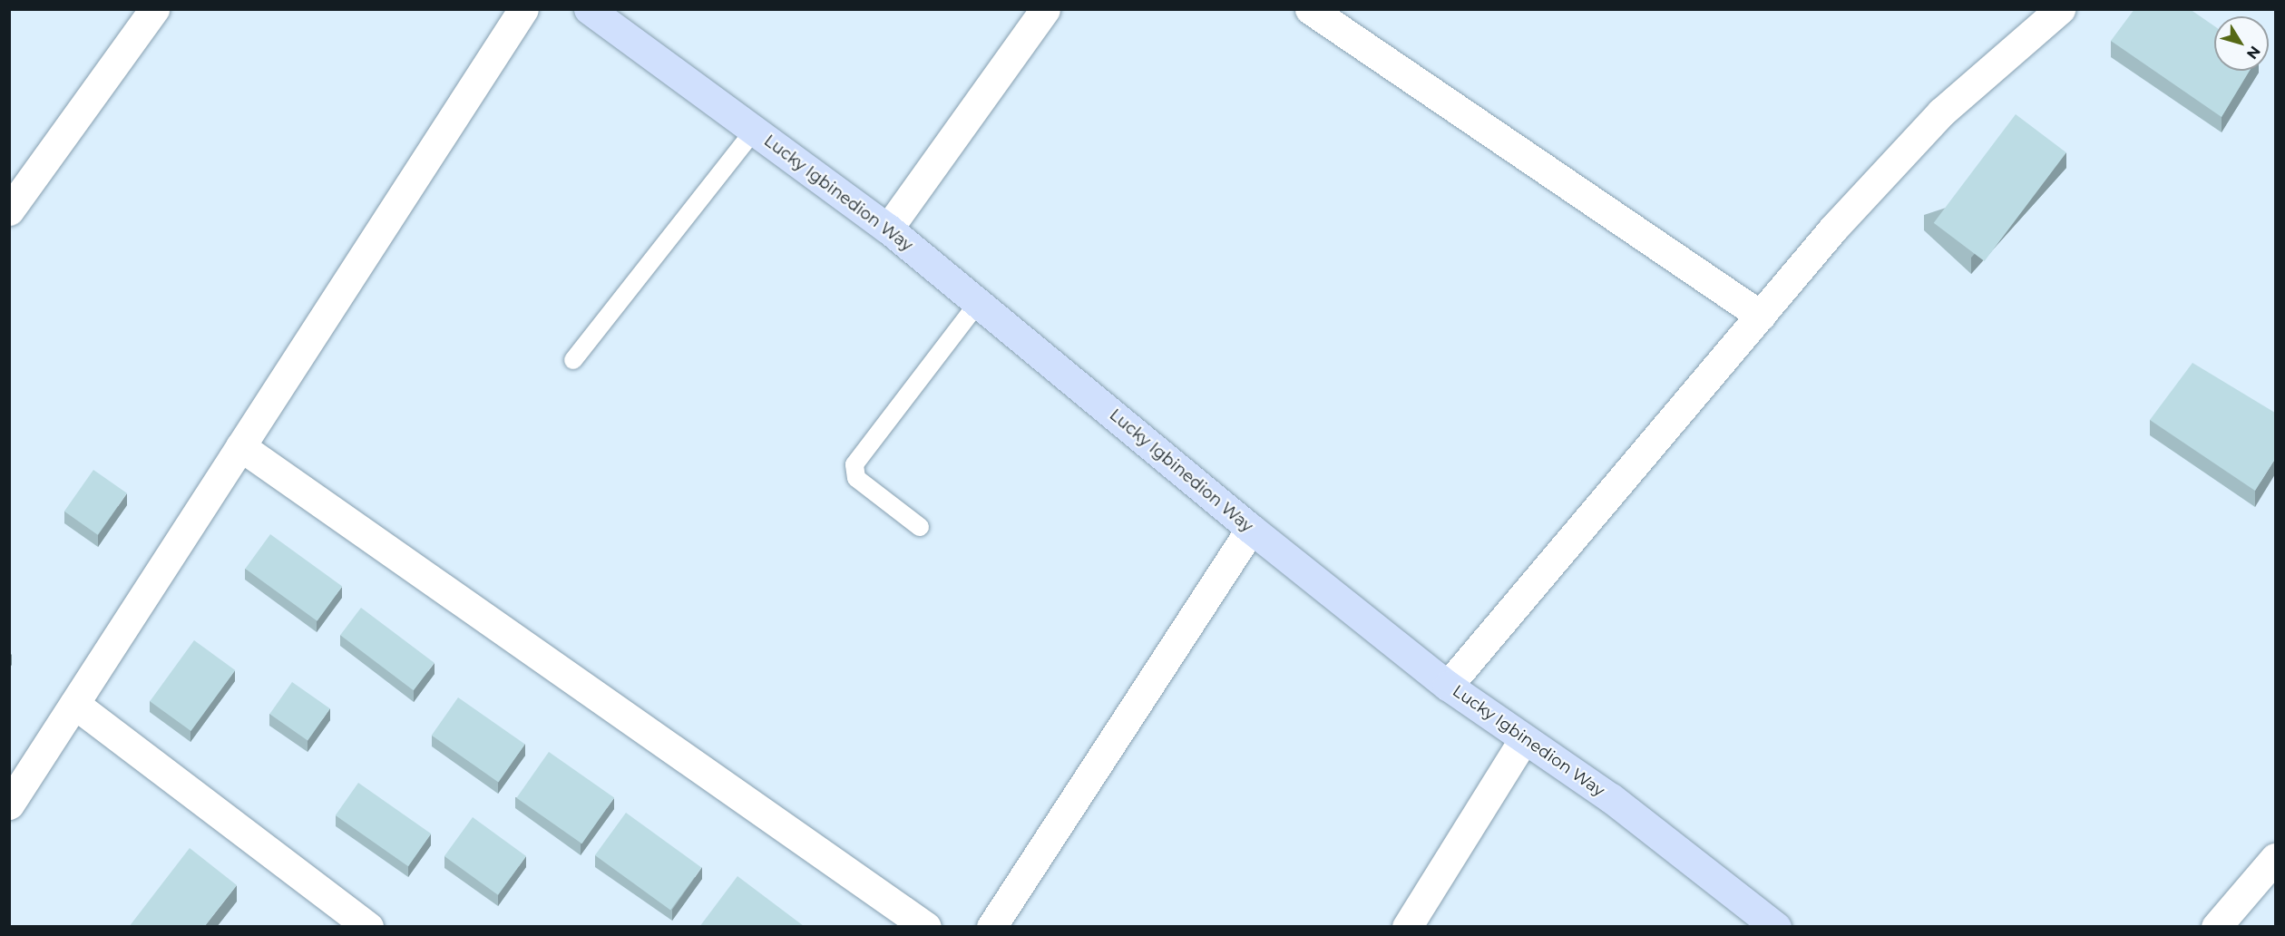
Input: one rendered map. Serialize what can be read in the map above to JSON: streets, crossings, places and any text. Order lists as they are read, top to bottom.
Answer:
{
  "streets": {
    "street": ["Lucky Igbinedion Way"]
  },
  "north": "bottom right"
}
